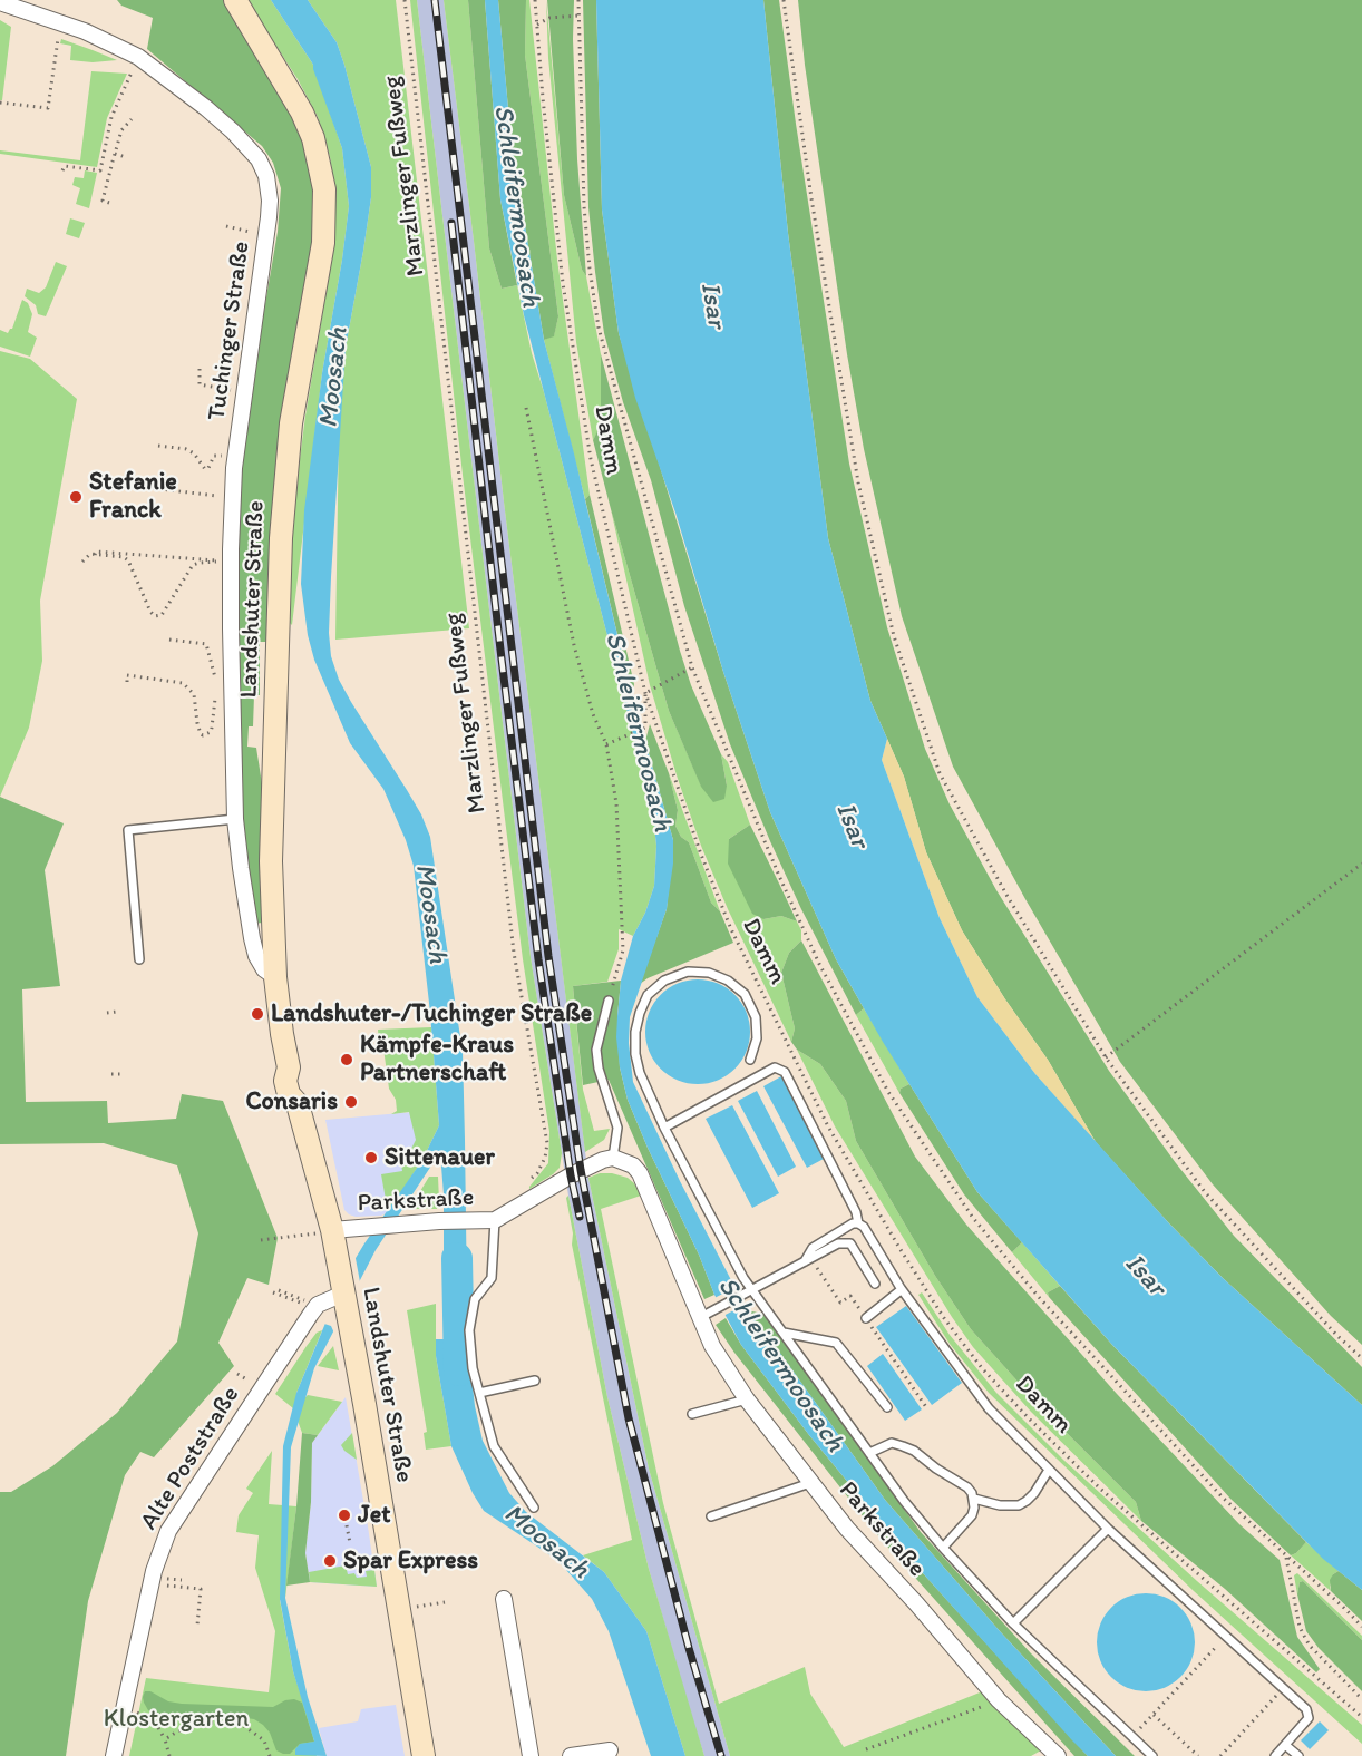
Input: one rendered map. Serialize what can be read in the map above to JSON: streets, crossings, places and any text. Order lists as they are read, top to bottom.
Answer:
{
  "streets": {
    "main road": ["Landshuter Straße"],
    "street": ["Tuchinger Straße", "Parkstraße", "Alte Poststraße"],
    "path": ["Marzlinger Fußweg", "Damm"]
  },
  "crossings": [
    ["Tuchinger Straße", "Landshuter Straße"],
    ["Landshuter Straße", "Parkstraße"],
    ["Landshuter Straße", "Alte Poststraße"]
  ],
  "water": ["Schleifermoosach", "Isar", "Moosach"],
  "parks": ["Klostergarten"],
  "places": [
    "Stefanie Franck",
    "Landshuter-/Tuchinger Straße",
    "Kämpfe-Kraus Partnerschaft",
    "Consaris",
    "Sittenauer",
    "Jet",
    "Spar Express"
  ]
}
